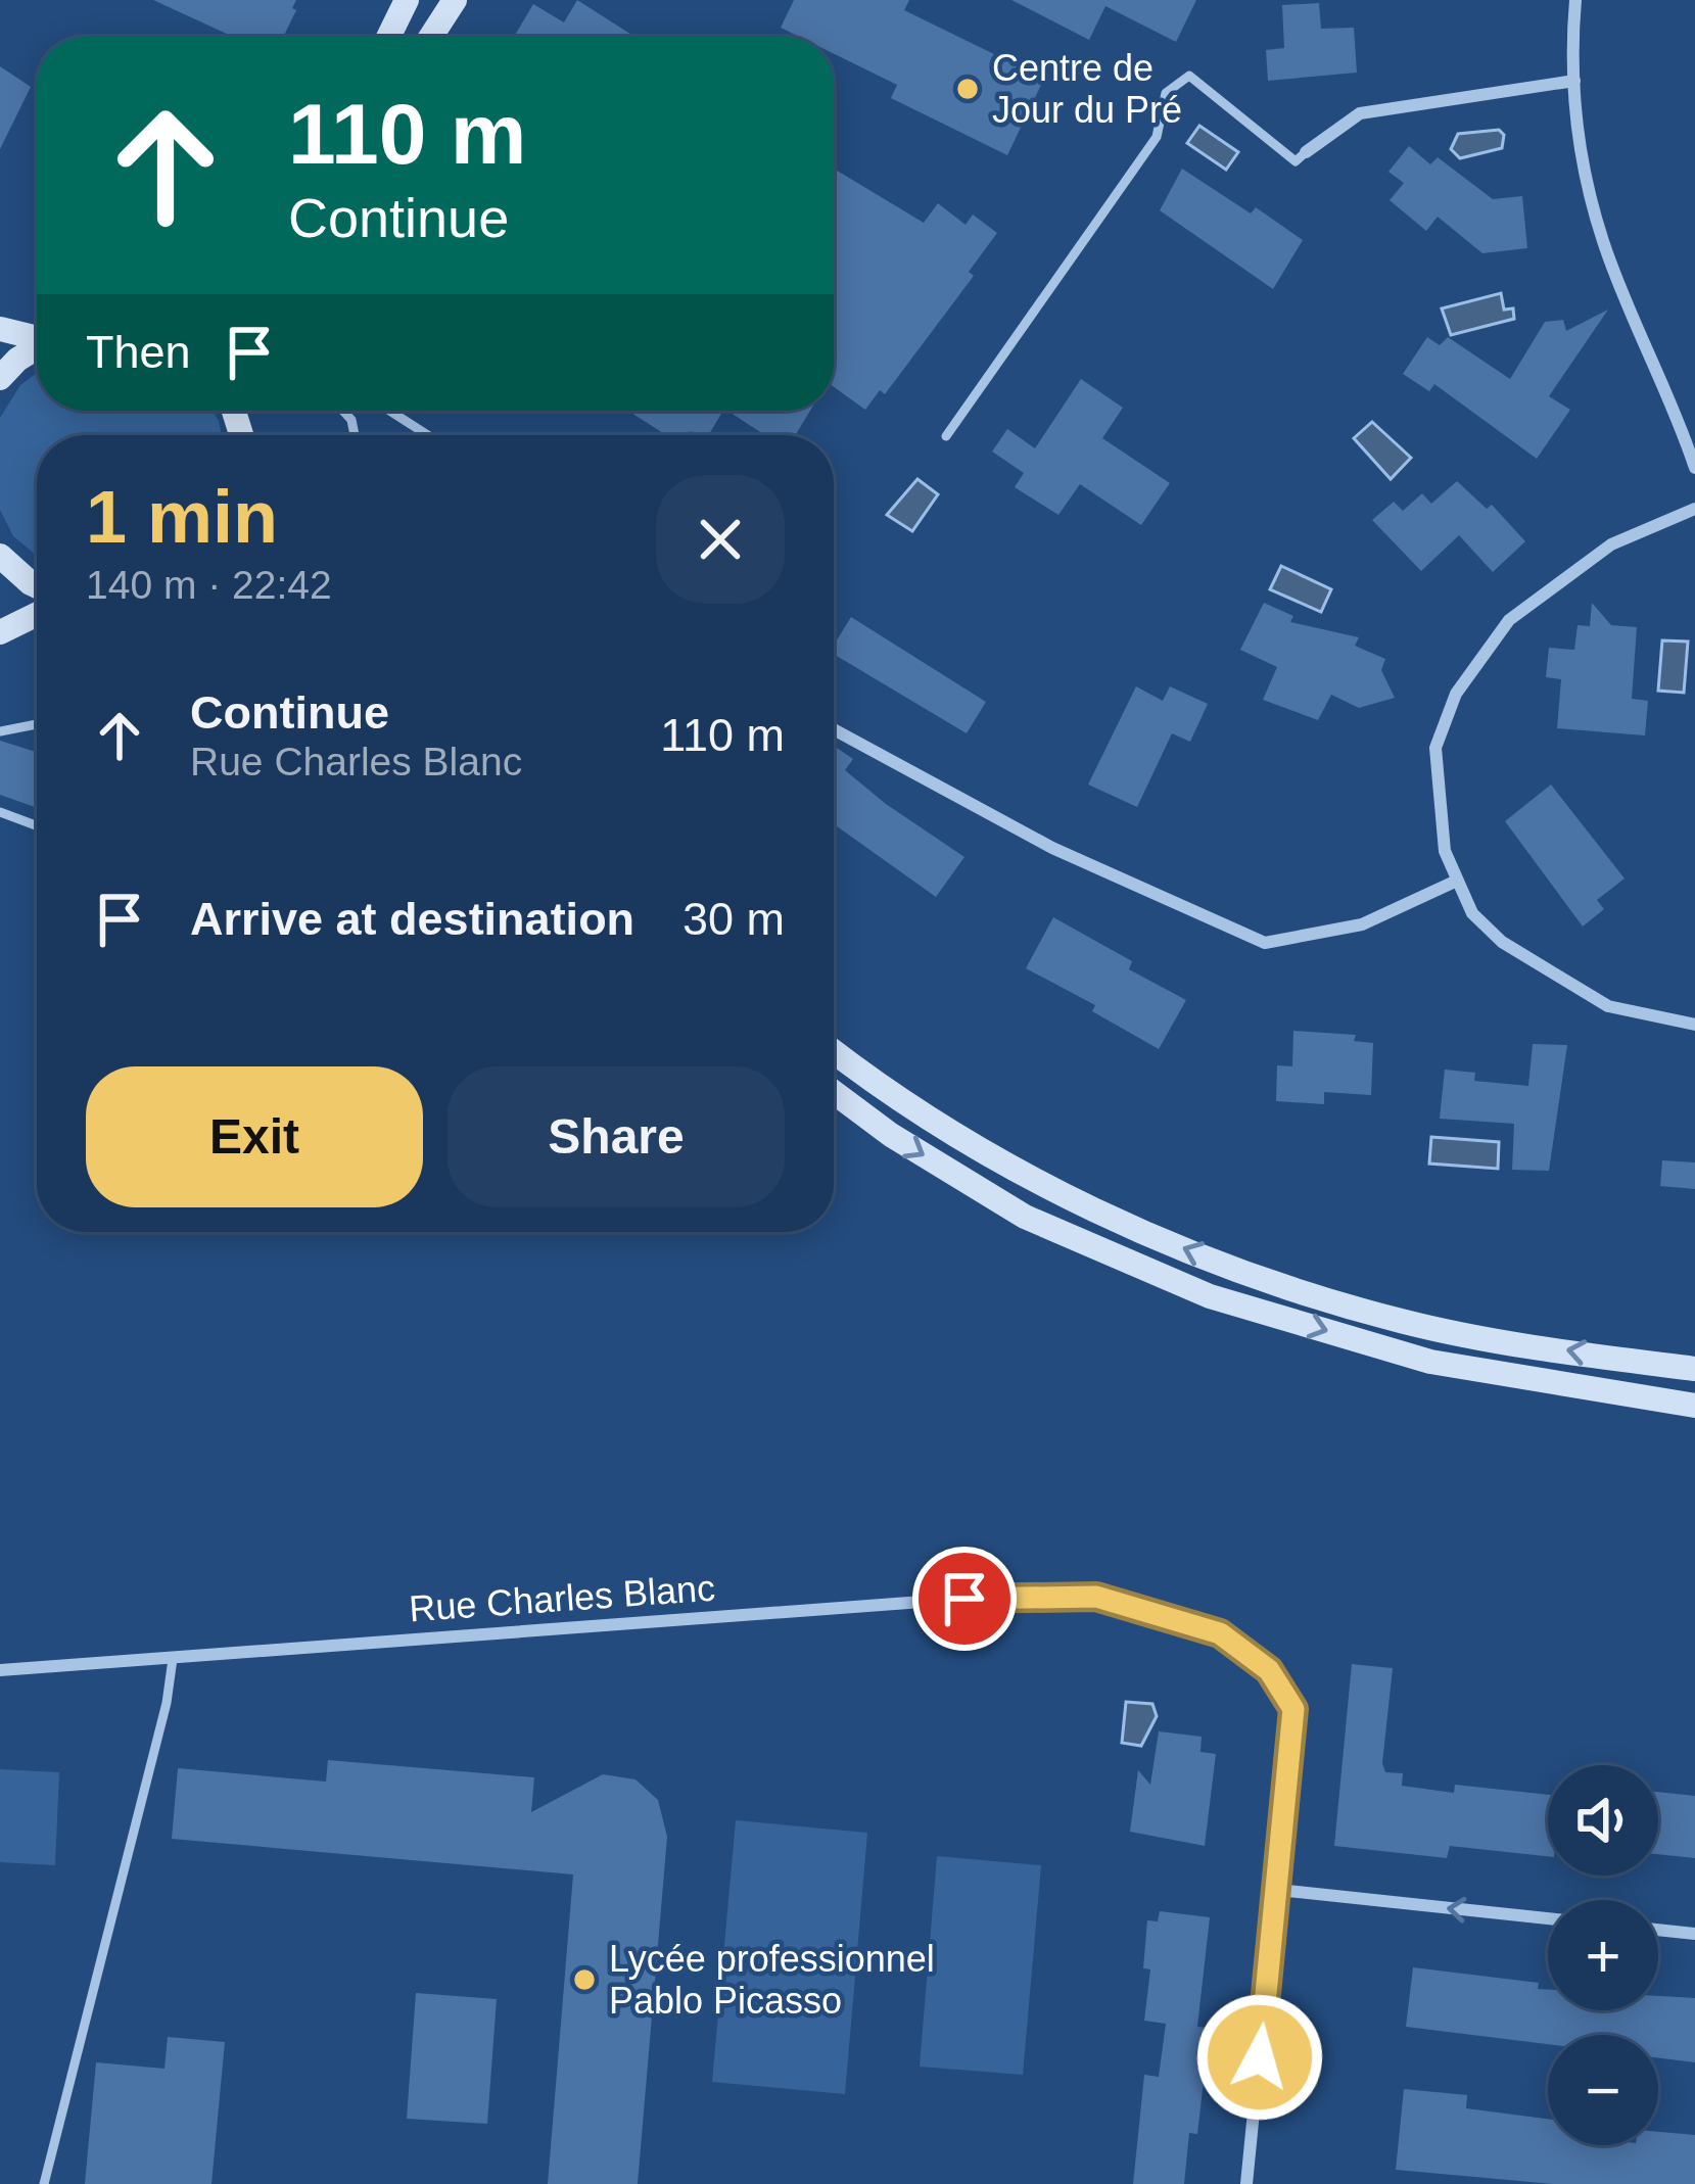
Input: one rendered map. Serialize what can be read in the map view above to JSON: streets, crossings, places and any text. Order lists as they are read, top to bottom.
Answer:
{
  "streets": {
    "street": ["Rue Charles Blanc"]
  },
  "places": ["Centre de Jour du Pré", "Lycée professionnel Pablo Picasso"],
  "page": {
    "turn": ["110 m", "Continue"],
    "then": "Then",
    "heading": ["1 min", "140 m · 22:42"],
    "list": [
      {
        "name": "Continue",
        "note": "Rue Charles Blanc",
        "value": "110 m"
      },
      {
        "name": "Arrive at destination",
        "value": "30 m"
      }
    ],
    "buttons": ["Exit", "Share"],
    "map_buttons": ["+", "−"]
  }
}
